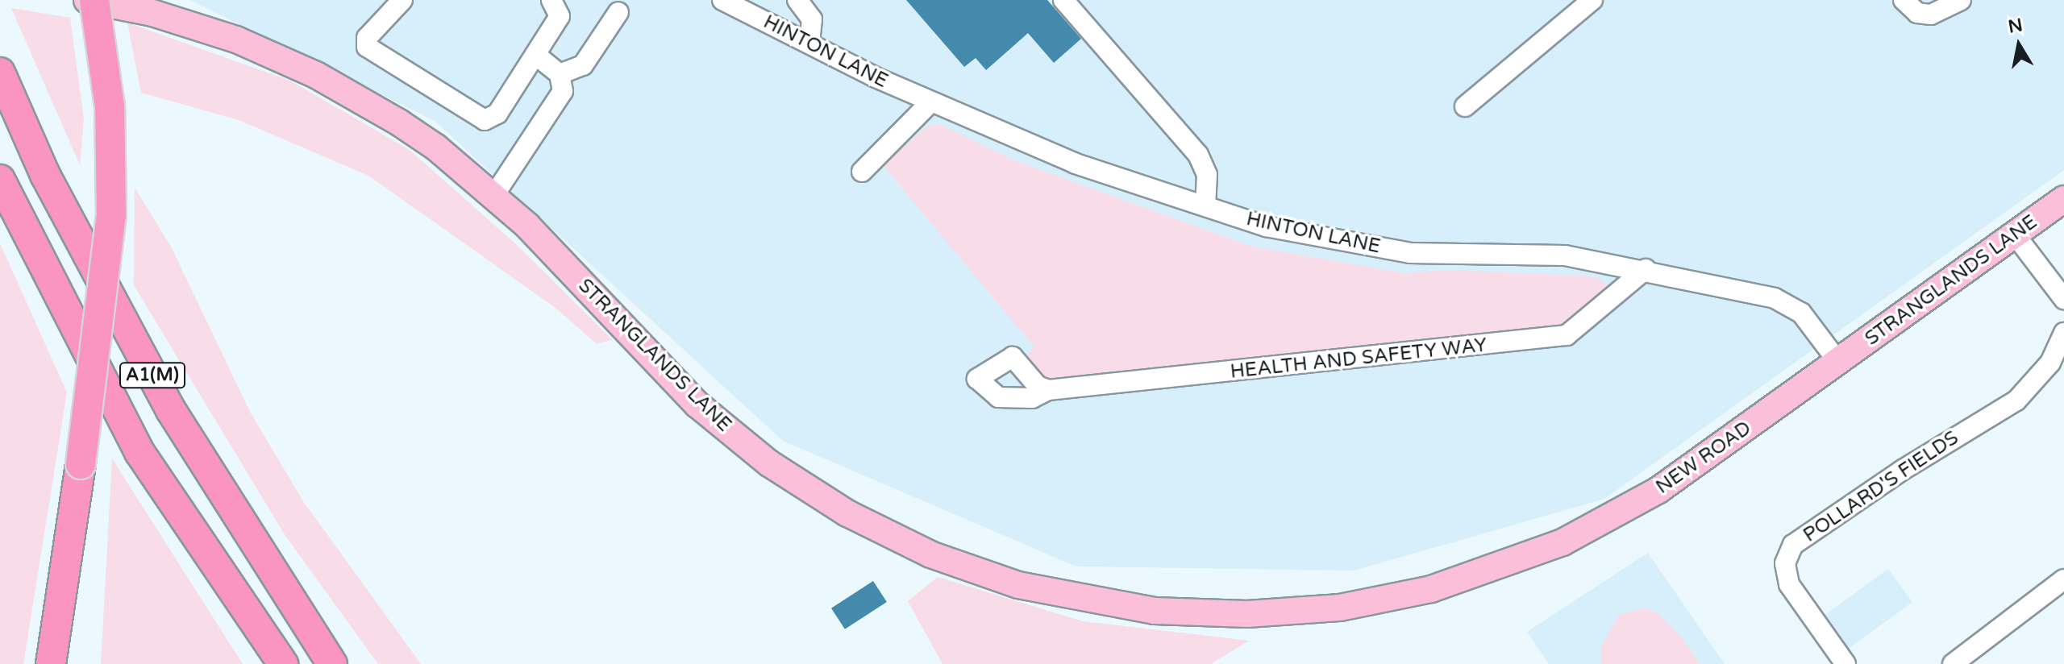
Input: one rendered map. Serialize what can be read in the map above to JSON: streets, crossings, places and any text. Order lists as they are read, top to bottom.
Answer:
{
  "streets": {
    "highway": ["A1(M)"],
    "main road": ["STRANGLANDS LANE", "NEW ROAD"],
    "street": ["HINTON LANE", "HEALTH AND SAFETY WAY", "POLLARD'S FIELDS"]
  },
  "crossings": [
    ["HINTON LANE", "STRANGLANDS LANE"],
    ["HINTON LANE", "HEALTH AND SAFETY WAY"],
    ["HINTON LANE", "NEW ROAD"],
    ["STRANGLANDS LANE", "NEW ROAD"]
  ],
  "north": "top"
}
